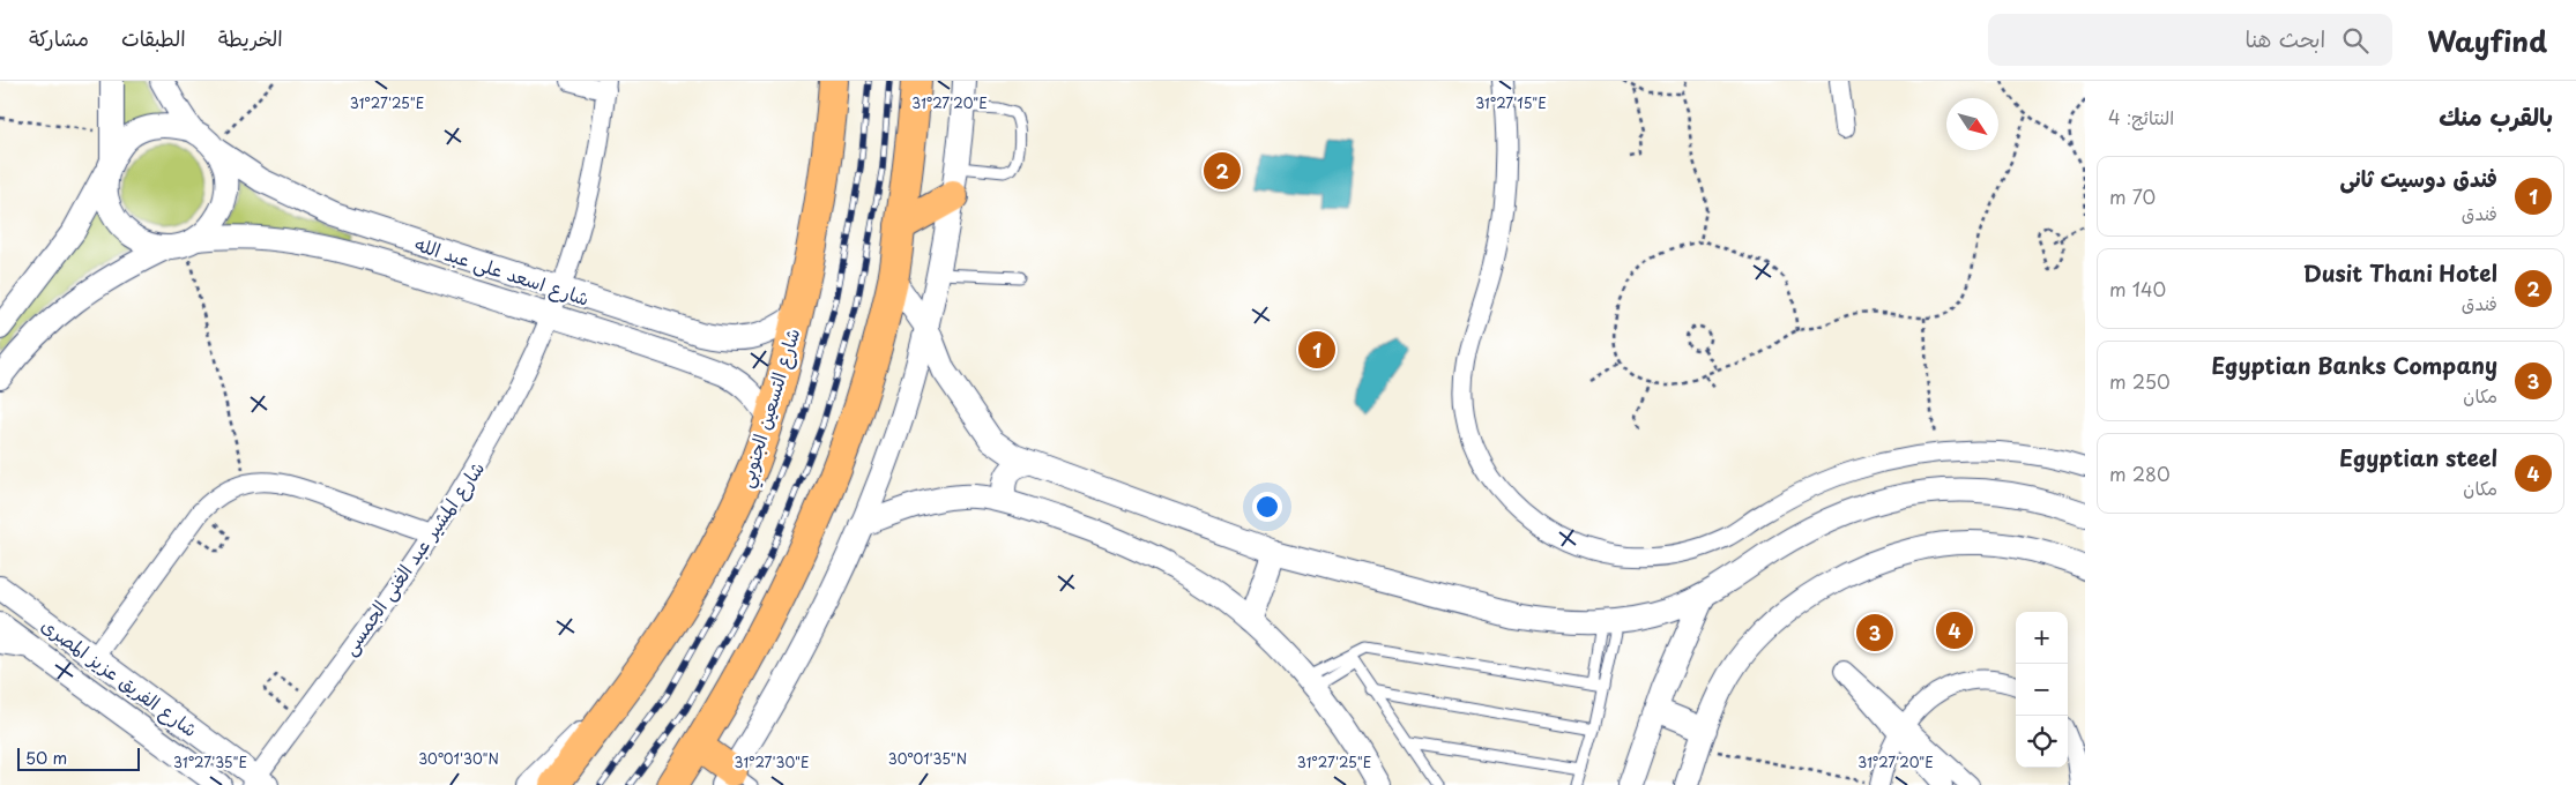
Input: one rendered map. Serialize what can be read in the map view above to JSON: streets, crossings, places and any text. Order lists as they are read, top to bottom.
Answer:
{
  "streets": {
    "main road": ["شارع التسعين الجنوبي"],
    "street": ["شارع اسعد على عبد الله", "شارع المشير عبد الغنى الجمسى", "شارع الفريق عزيز المصرى"]
  },
  "crossings": [
    ["شارع اسعد على عبد الله", "شارع التسعين الجنوبي"],
    ["شارع اسعد على عبد الله", "شارع المشير عبد الغنى الجمسى"],
    ["شارع المشير عبد الغنى الجمسى", "شارع الفريق عزيز المصرى"]
  ],
  "scale_bar": "50 m",
  "north": "bottom right",
  "page": {
    "header": "Wayfind",
    "search": "ابحث هنا",
    "nav": ["الخريطة", "الطبقات", "مشاركة"],
    "heading": ["بالقرب منك", "النتائج: 4"],
    "pins": [
      "2",
      "1",
      "4",
      "3"
    ],
    "list": [
      {
        "mark": "1",
        "name": "فندق دوسيت ثانى",
        "note": "فندق",
        "value": "70 m"
      },
      {
        "mark": "2",
        "name": "Dusit Thani Hotel",
        "note": "فندق",
        "value": "140 m"
      },
      {
        "mark": "3",
        "name": "Egyptian Banks Company",
        "note": "مكان",
        "value": "250 m"
      },
      {
        "mark": "4",
        "name": "Egyptian steel",
        "note": "مكان",
        "value": "280 m"
      }
    ],
    "map_buttons": ["+", "−"],
    "scale": "50 m"
  },
  "coordinates": [
    "31°27'25\"E",
    "31°27'20\"E",
    "31°27'15\"E",
    "30°01'30\"N",
    "30°01'35\"N",
    "31°27'35\"E",
    "31°27'30\"E"
  ]
}
